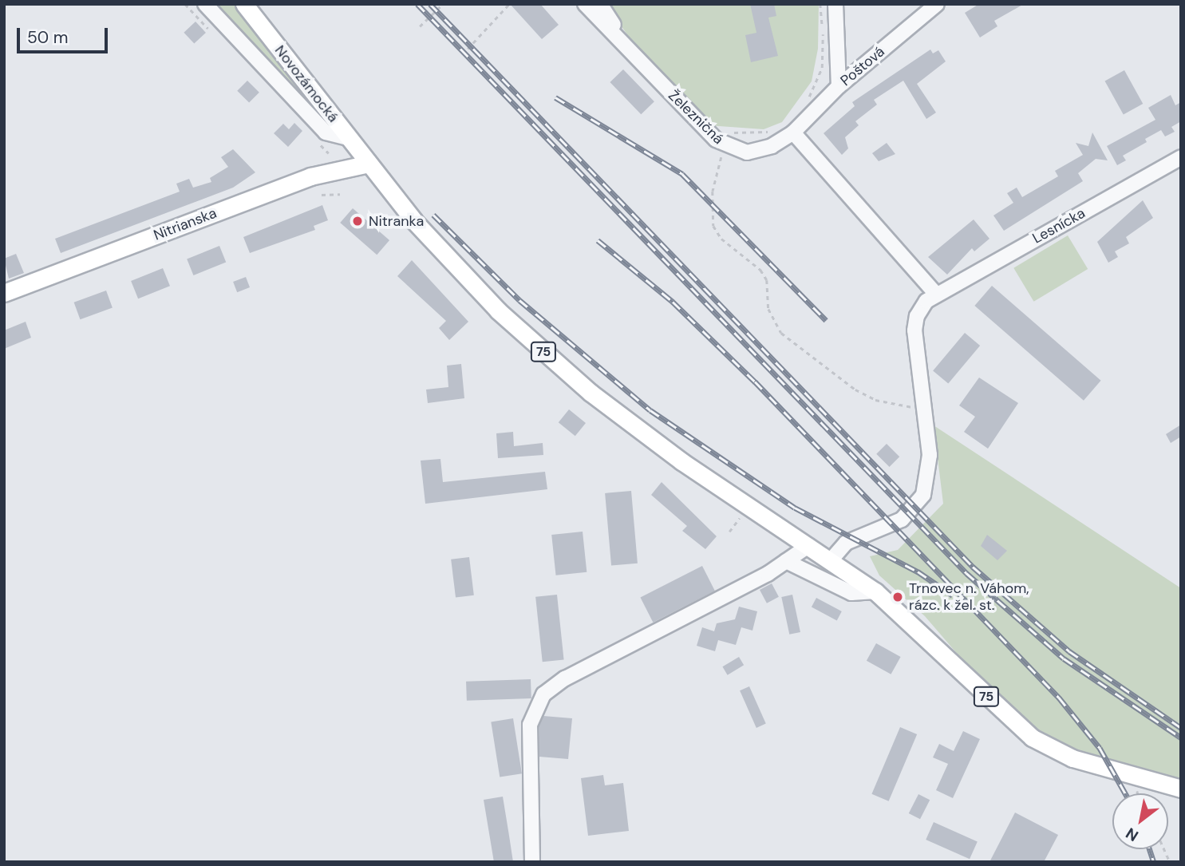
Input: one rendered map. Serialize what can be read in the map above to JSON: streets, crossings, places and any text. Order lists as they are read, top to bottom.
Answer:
{
  "streets": {
    "main road": ["Novozámocká", "Nitrianska", "75"],
    "street": ["Poštová", "Železničná", "Lesnícka"]
  },
  "crossings": [
    ["Poštová", "Železničná"],
    ["Novozámocká", "Nitrianska"],
    ["Novozámocká", "75"],
    ["Nitrianska", "75"]
  ],
  "places": ["Nitranka", "Trnovec n. Váhom, rázc. k žel. st."],
  "scale_bar": "50 m",
  "north": "bottom left"
}
